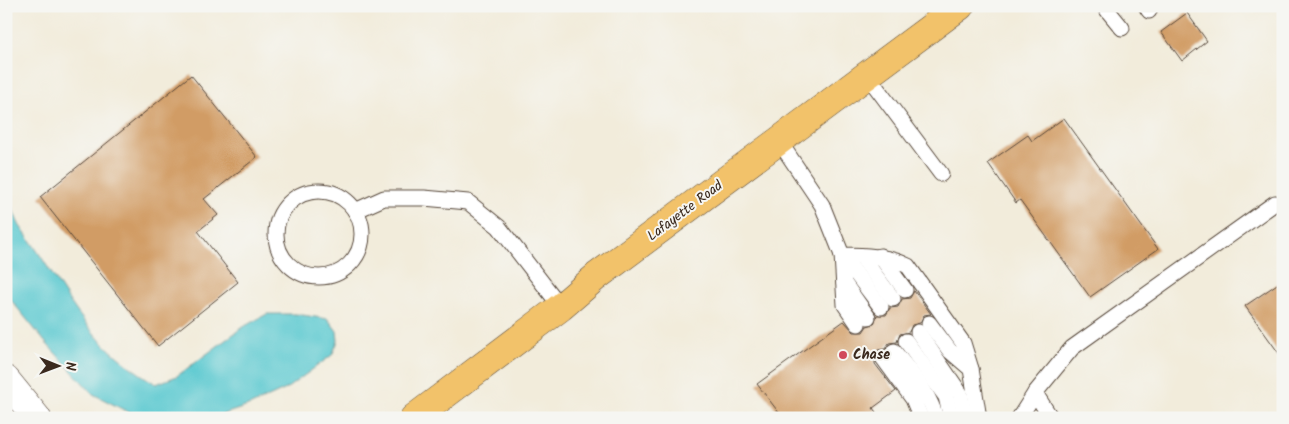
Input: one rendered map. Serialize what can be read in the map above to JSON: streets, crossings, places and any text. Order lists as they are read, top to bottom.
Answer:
{
  "streets": {
    "main road": ["Lafayette Road"]
  },
  "places": ["Chase"],
  "north": "right"
}
